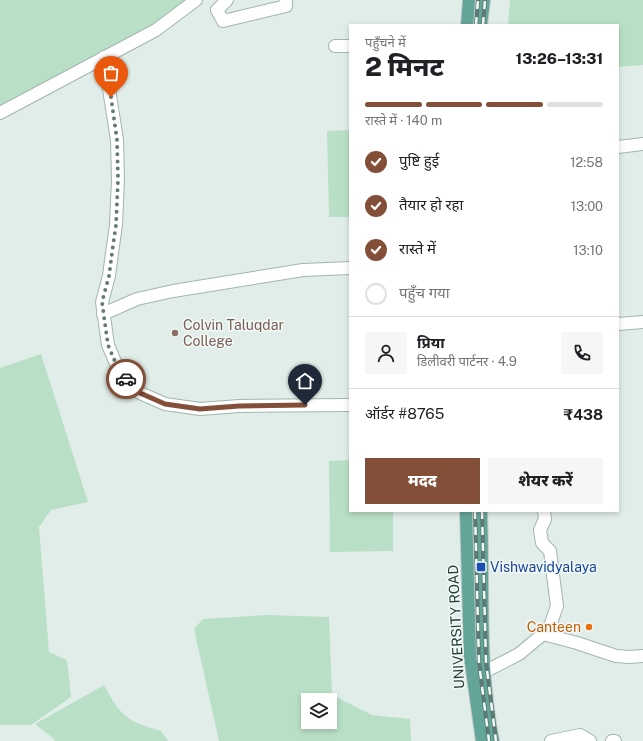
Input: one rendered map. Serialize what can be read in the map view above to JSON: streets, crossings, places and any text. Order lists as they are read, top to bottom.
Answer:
{
  "streets": {
    "main road": ["UNIVERSITY ROAD"]
  },
  "places": {
    "other": ["Colvin Taluqdar College", "Canteen"],
    "transit": ["Vishwavidyalaya"]
  },
  "page": {
    "heading": ["2 मिनट", "पहुँचने में", "13:26–13:31"],
    "panel": [
      "प्रिया",
      "डिलीवरी पार्टनर · 4.9",
      "ऑर्डर #8765",
      "₹438"
    ],
    "bar": "रास्ते में · 140 m",
    "list": [
      ["पुष्टि हुई", "12:58"],
      ["तैयार हो रहा", "13:00"],
      ["रास्ते में", "13:10"],
      "पहुँच गया"
    ],
    "buttons": ["मदद", "शेयर करें"]
  }
}
